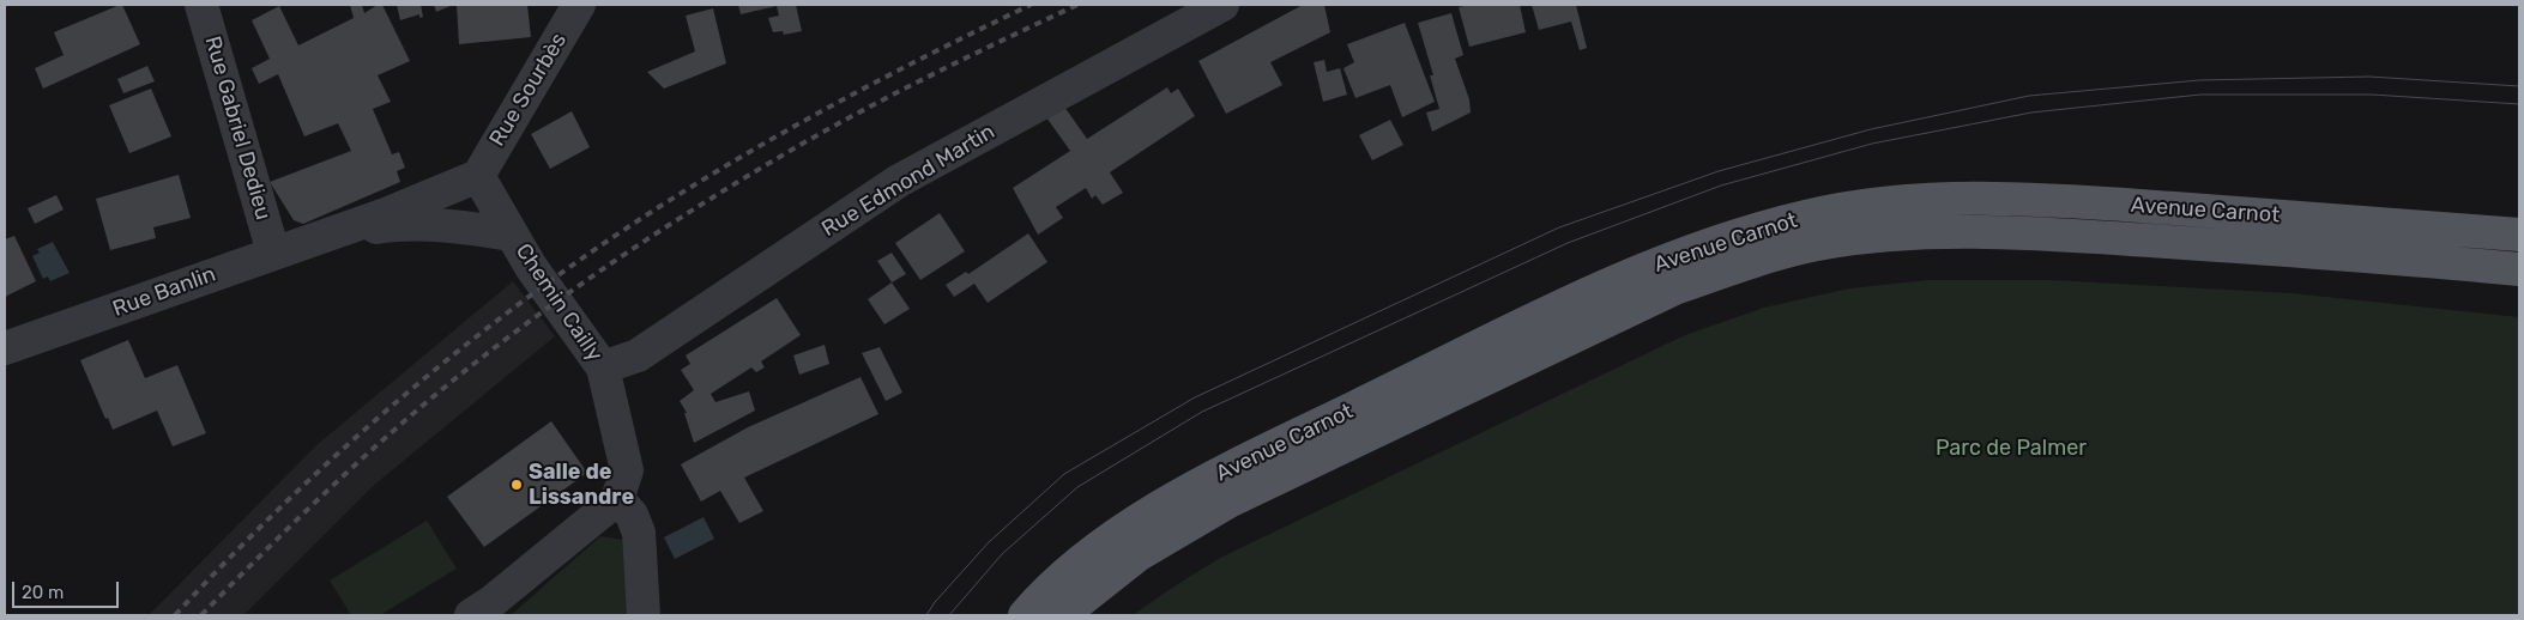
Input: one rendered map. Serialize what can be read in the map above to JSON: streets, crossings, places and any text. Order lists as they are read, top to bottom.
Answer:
{
  "streets": {
    "main road": ["Avenue Carnot"],
    "street": [
      "Rue Sourbès",
      "Rue Gabriel Dedieu",
      "Rue Edmond Martin",
      "Rue Banlin",
      "Chemin Cailly"
    ]
  },
  "crossings": [
    ["Rue Sourbès", "Rue Banlin"],
    ["Rue Sourbès", "Chemin Cailly"],
    ["Rue Gabriel Dedieu", "Rue Banlin"],
    ["Rue Edmond Martin", "Chemin Cailly"],
    ["Rue Banlin", "Chemin Cailly"]
  ],
  "parks": ["Parc de Palmer"],
  "places": ["Salle de Lissandre"],
  "scale_bar": "20 m"
}
